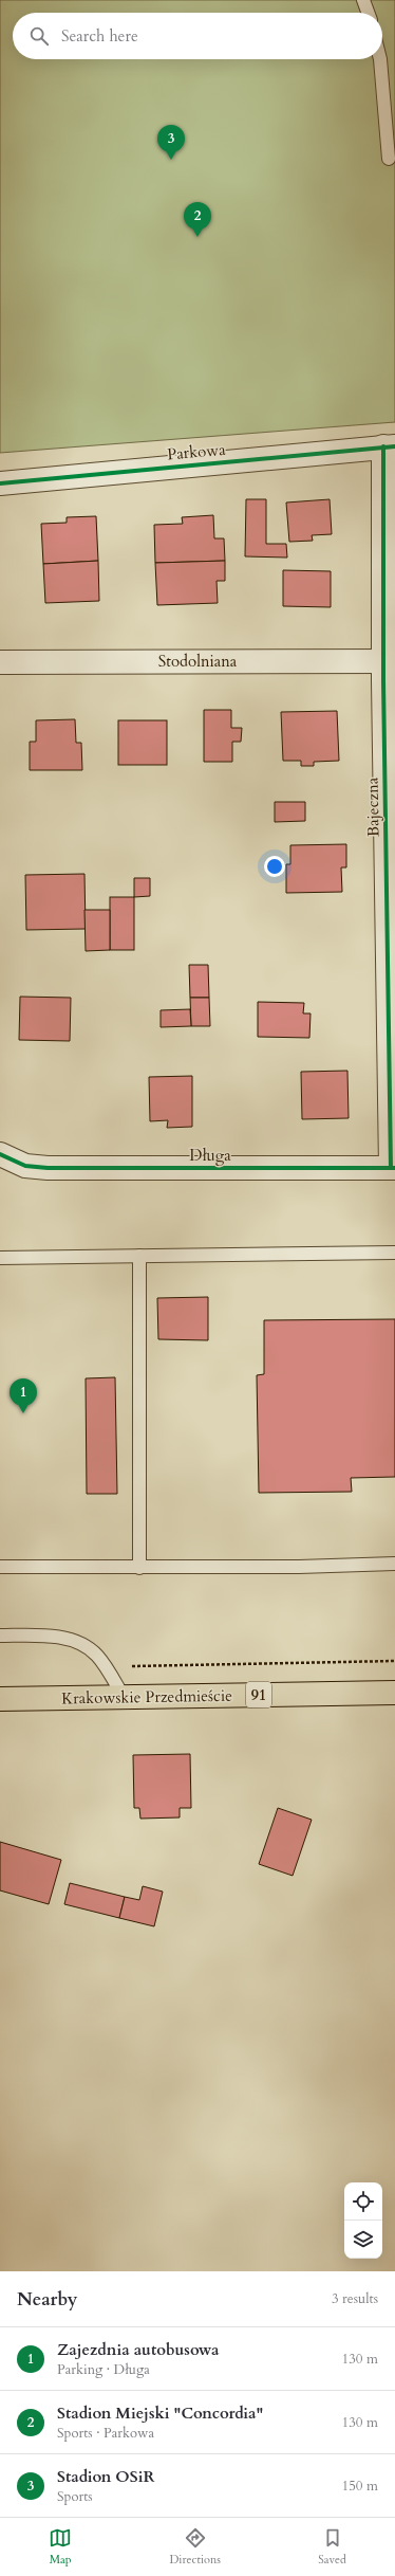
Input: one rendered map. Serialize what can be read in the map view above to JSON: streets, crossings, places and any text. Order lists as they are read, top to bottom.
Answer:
{
  "streets": {
    "main road": ["91", "Krakowskie Przedmieście"],
    "street": [
      "Parkowa",
      "Stodolniana",
      "Bajeczna",
      "Długa"
    ]
  },
  "crossings": [
    ["Parkowa", "Bajeczna"],
    ["Stodolniana", "Bajeczna"],
    ["Bajeczna", "Długa"]
  ],
  "page": {
    "search": "Search here",
    "pins": ["3", "2", "1"],
    "heading": ["Nearby", "3 results"],
    "list": [
      {
        "mark": "1",
        "name": "Zajezdnia autobusowa",
        "note": "Parking · Długa",
        "value": "130 m"
      },
      {
        "mark": "2",
        "name": "Stadion Miejski \"Concordia\"",
        "note": "Sports · Parkowa",
        "value": "130 m"
      },
      {
        "mark": "3",
        "name": "Stadion OSiR",
        "note": "Sports",
        "value": "150 m"
      }
    ],
    "nav": ["Map", "Directions", "Saved"]
  }
}
